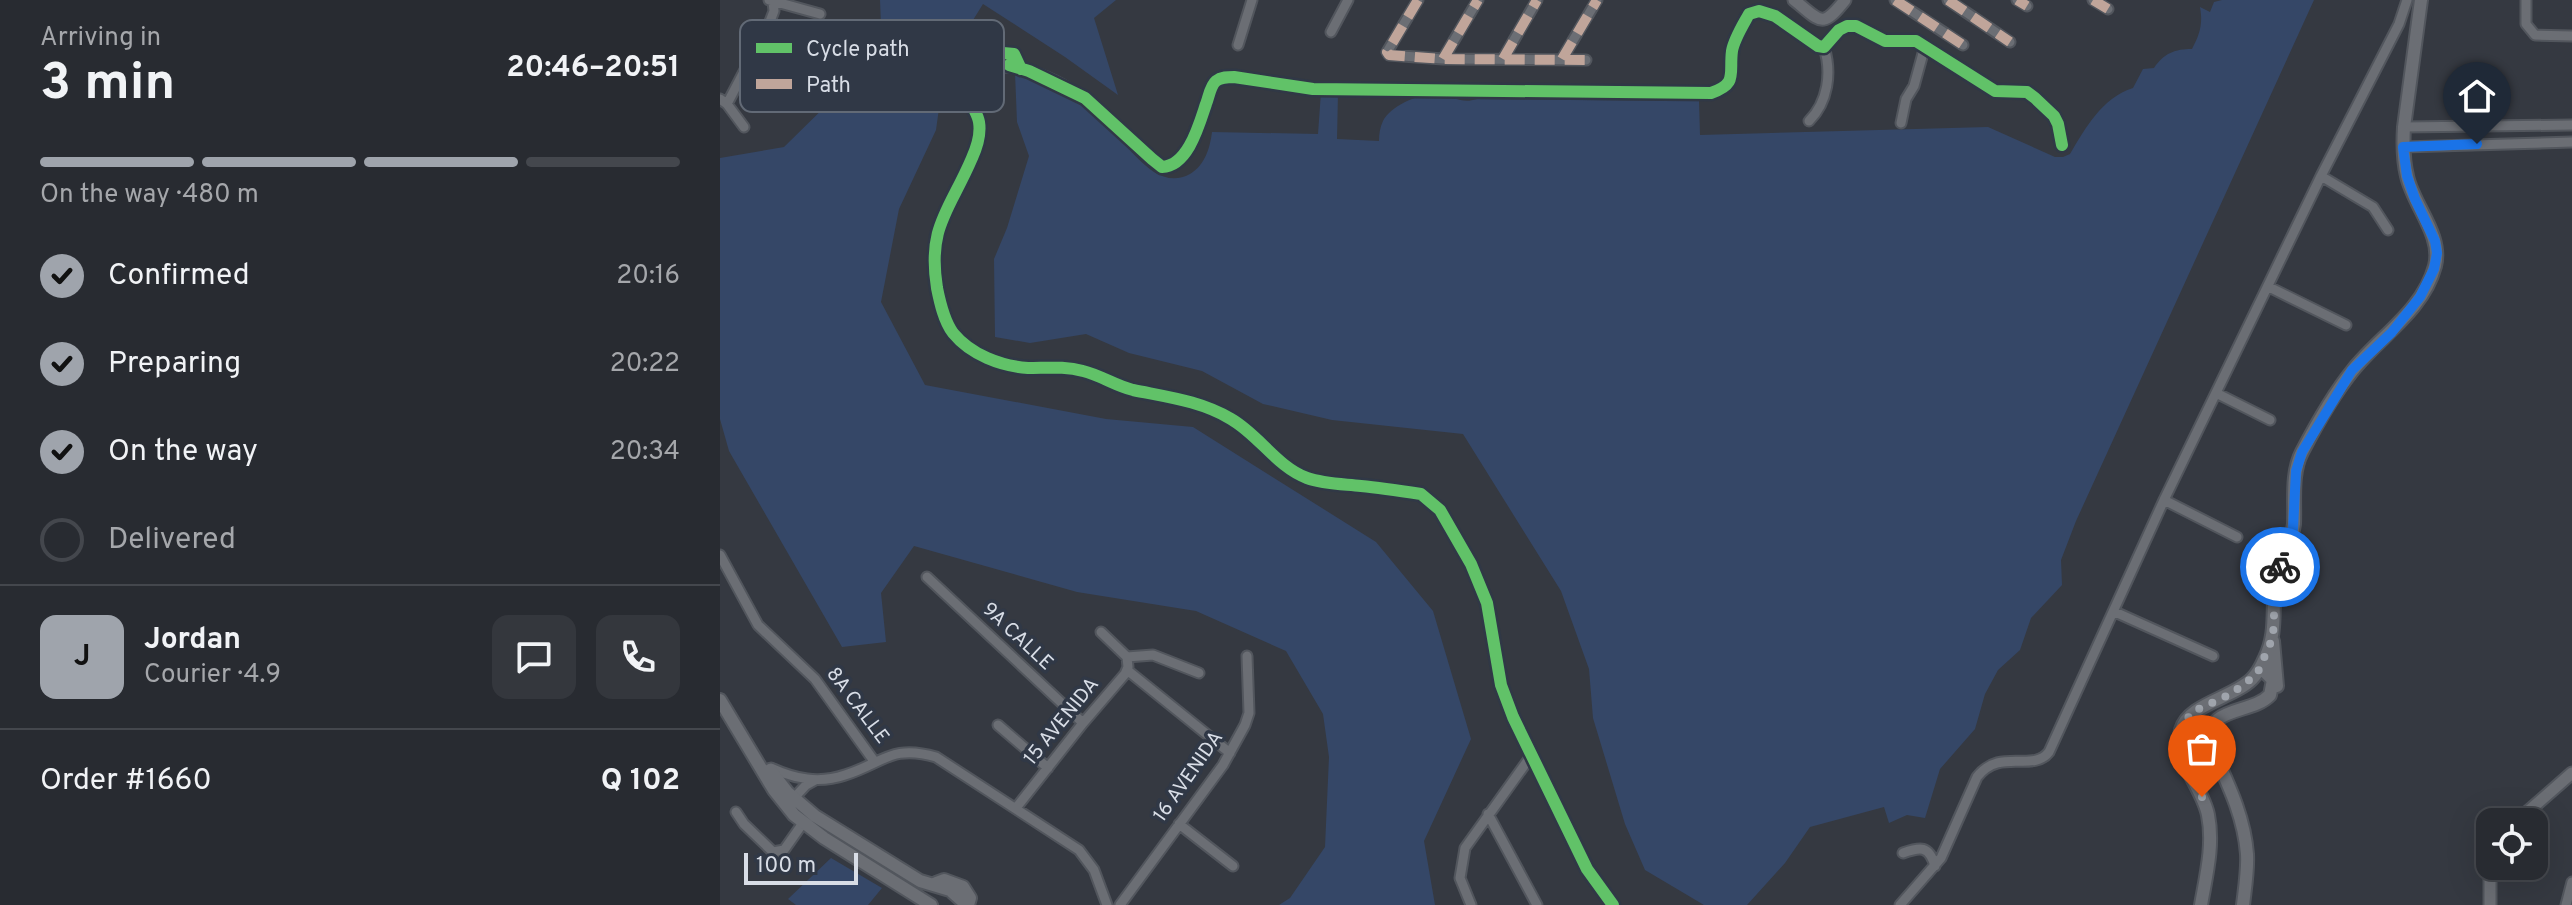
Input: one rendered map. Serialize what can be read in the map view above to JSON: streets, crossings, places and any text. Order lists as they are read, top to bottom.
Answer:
{
  "streets": {
    "street": [
      "9A CALLE",
      "8A CALLE",
      "15 AVENIDA",
      "16 AVENIDA"
    ]
  },
  "crossings": [
    ["9A CALLE", "15 AVENIDA"],
    ["8A CALLE", "15 AVENIDA"]
  ],
  "legend": ["Cycle path", "Path"],
  "scale_bar": "100 m",
  "page": {
    "heading": ["3 min", "Arriving in", "20:46–20:51"],
    "panel": [
      "Jordan",
      "Courier · 4.9",
      "Order #1660",
      "Q 102"
    ],
    "bar": "On the way · 480 m",
    "list": [
      ["Confirmed", "20:16"],
      ["Preparing", "20:22"],
      ["On the way", "20:34"],
      "Delivered"
    ],
    "round": "J",
    "scale": "100 m"
  }
}
